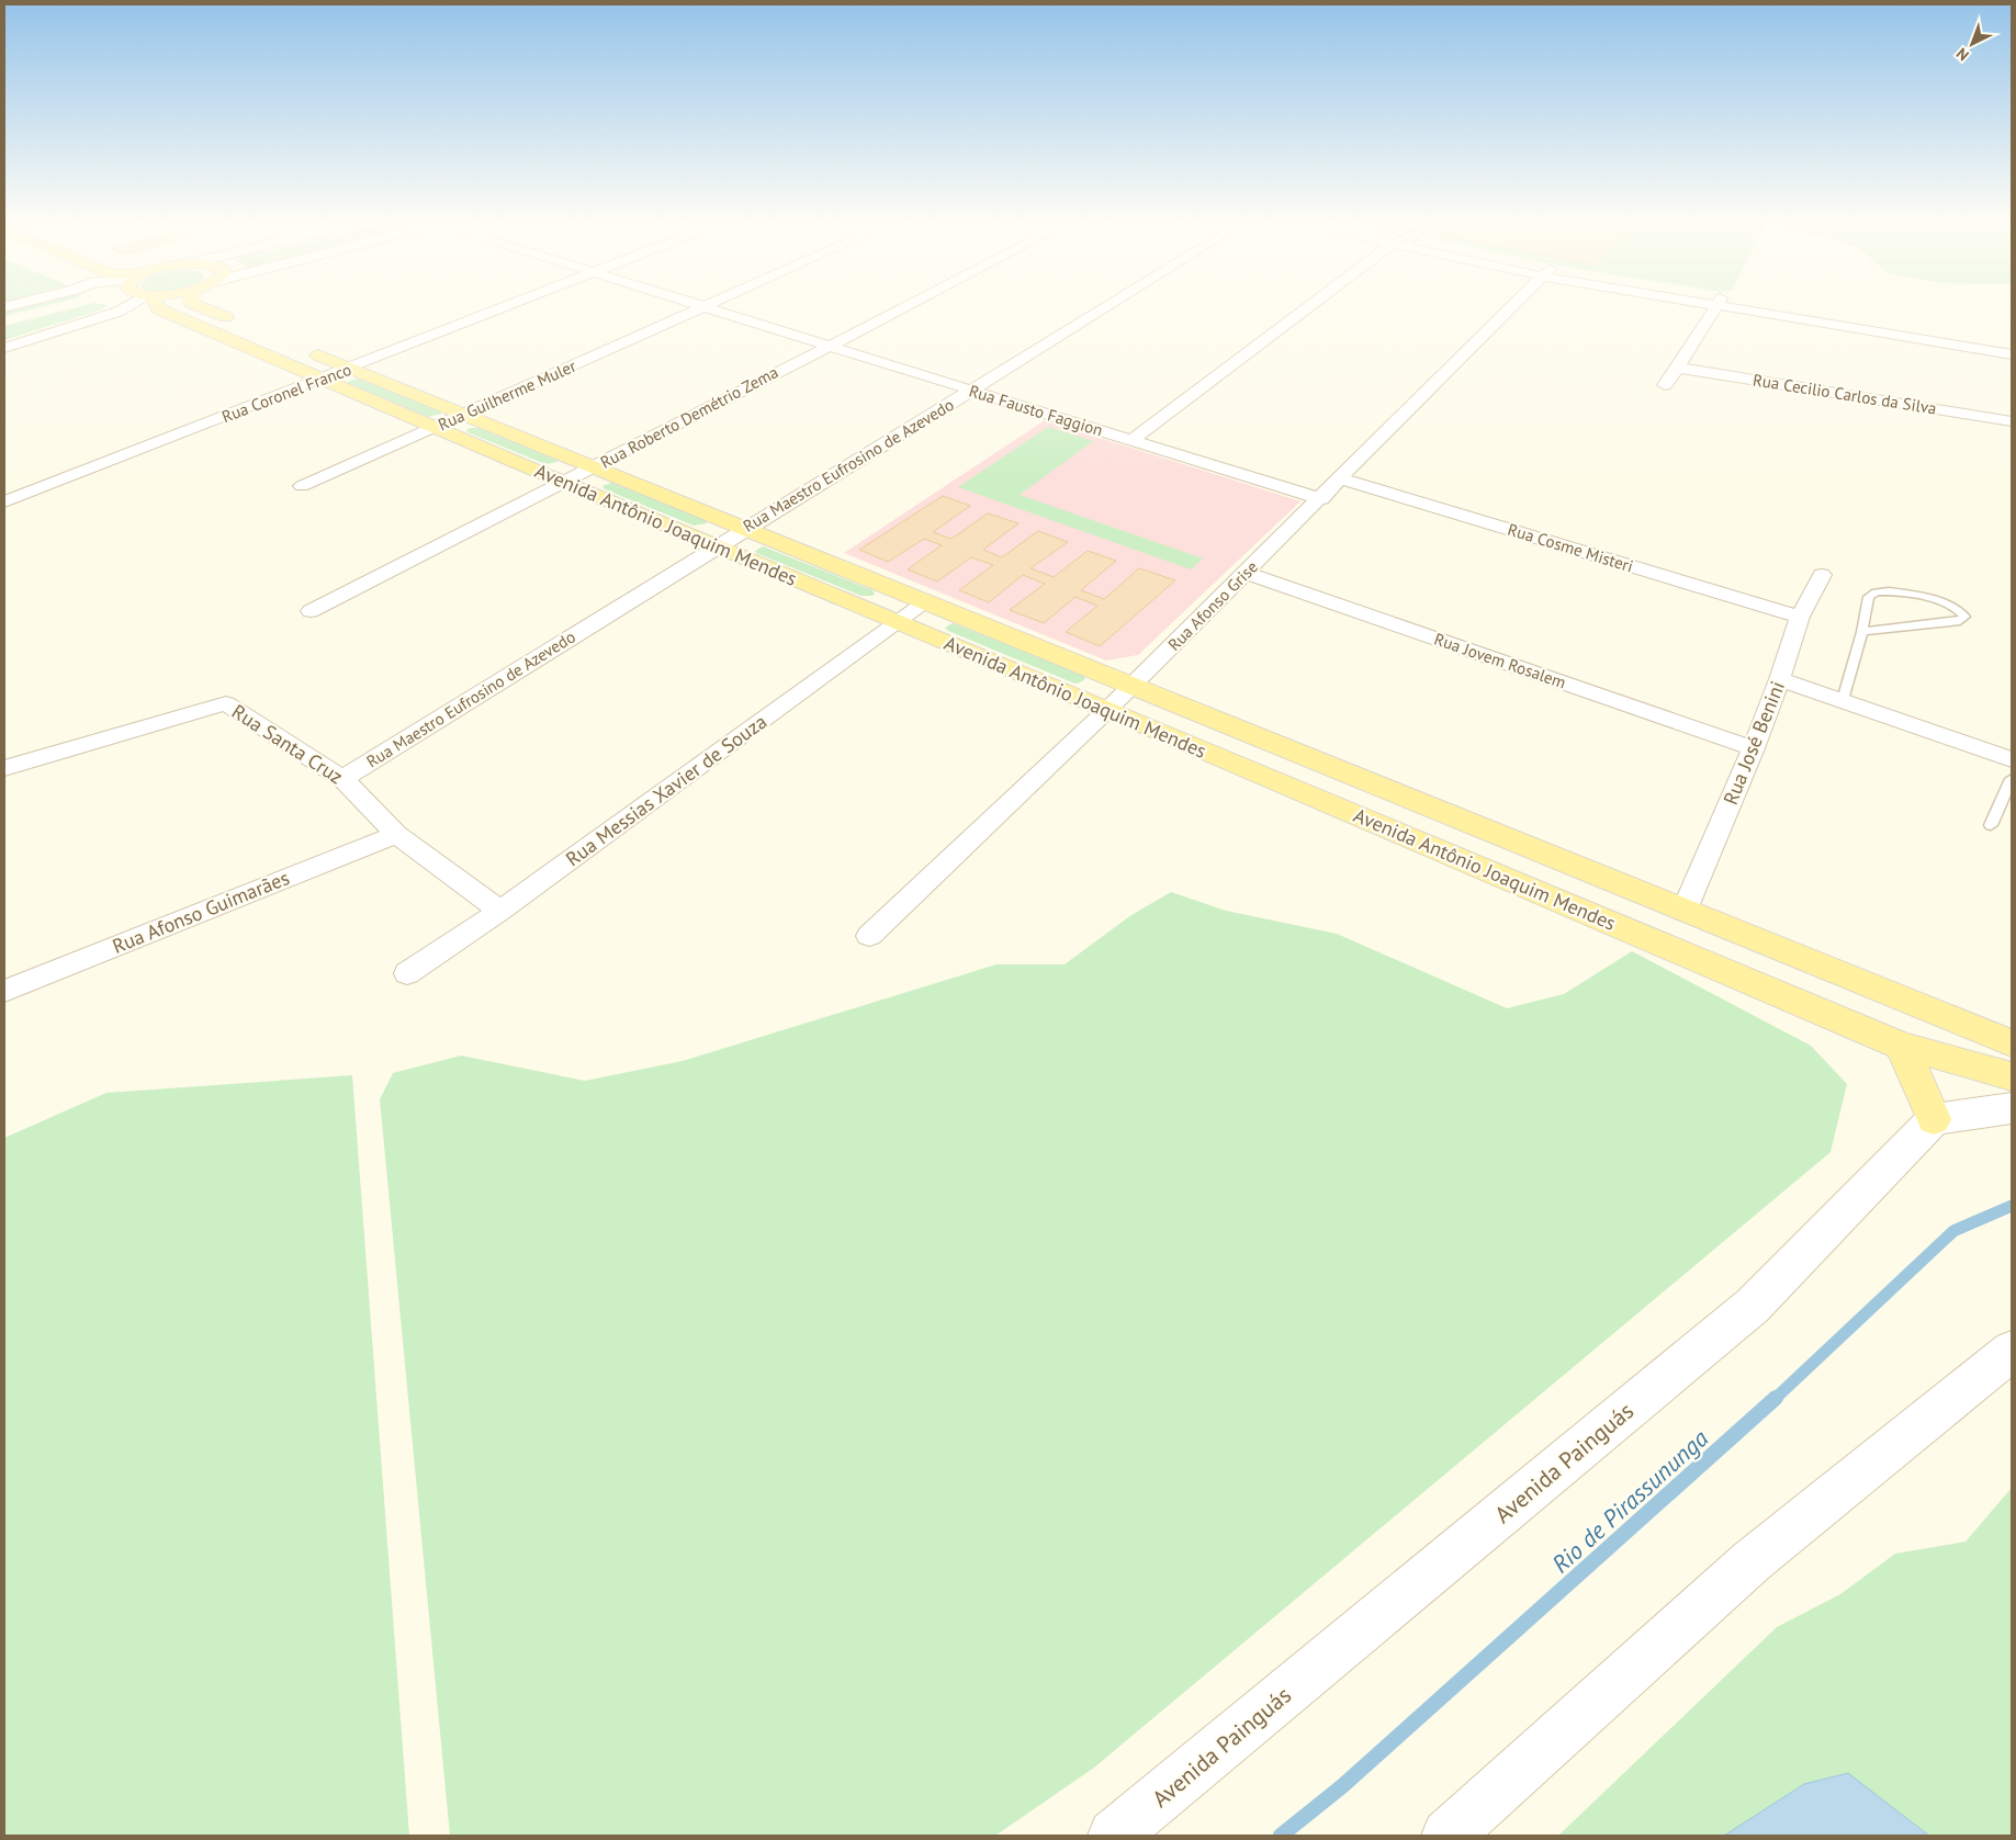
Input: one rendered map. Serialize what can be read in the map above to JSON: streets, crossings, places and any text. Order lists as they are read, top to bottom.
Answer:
{
  "streets": {
    "main road": ["Avenida Antônio Joaquim Mendes", "Avenida Painguás"],
    "street": [
      "Rua Coronel Franco",
      "Rua Cecilio Carlos da Silva",
      "Rua Guilherme Muler",
      "Rua Fausto Faggion",
      "Rua Roberto Demétrio Zema",
      "Rua Maestro Eufrosino de Azevedo",
      "Rua Cosme Misteri",
      "Rua Afonso Grise",
      "Rua Jovem Rosalem",
      "Rua José Benini",
      "Rua Santa Cruz",
      "Rua Messias Xavier de Souza",
      "Rua Afonso Guimarães"
    ]
  },
  "crossings": [
    ["Rua Coronel Franco", "Avenida Antônio Joaquim Mendes"],
    ["Rua Guilherme Muler", "Avenida Antônio Joaquim Mendes"],
    ["Rua Fausto Faggion", "Rua Roberto Demétrio Zema"],
    ["Rua Fausto Faggion", "Rua Maestro Eufrosino de Azevedo"],
    ["Rua Fausto Faggion", "Rua Afonso Grise"],
    ["Rua Roberto Demétrio Zema", "Avenida Antônio Joaquim Mendes"],
    ["Rua Maestro Eufrosino de Azevedo", "Avenida Antônio Joaquim Mendes"],
    ["Rua Maestro Eufrosino de Azevedo", "Rua Santa Cruz"],
    ["Avenida Antônio Joaquim Mendes", "Rua Afonso Grise"],
    ["Avenida Antônio Joaquim Mendes", "Rua José Benini"],
    ["Avenida Antônio Joaquim Mendes", "Rua Messias Xavier de Souza"],
    ["Rua Cosme Misteri", "Rua Afonso Grise"],
    ["Rua Cosme Misteri", "Rua José Benini"],
    ["Rua Afonso Grise", "Rua Jovem Rosalem"],
    ["Rua Jovem Rosalem", "Rua José Benini"],
    ["Rua Santa Cruz", "Rua Messias Xavier de Souza"],
    ["Rua Santa Cruz", "Rua Afonso Guimarães"]
  ],
  "water": ["Rio de Pirassununga"],
  "north": "bottom left"
}
